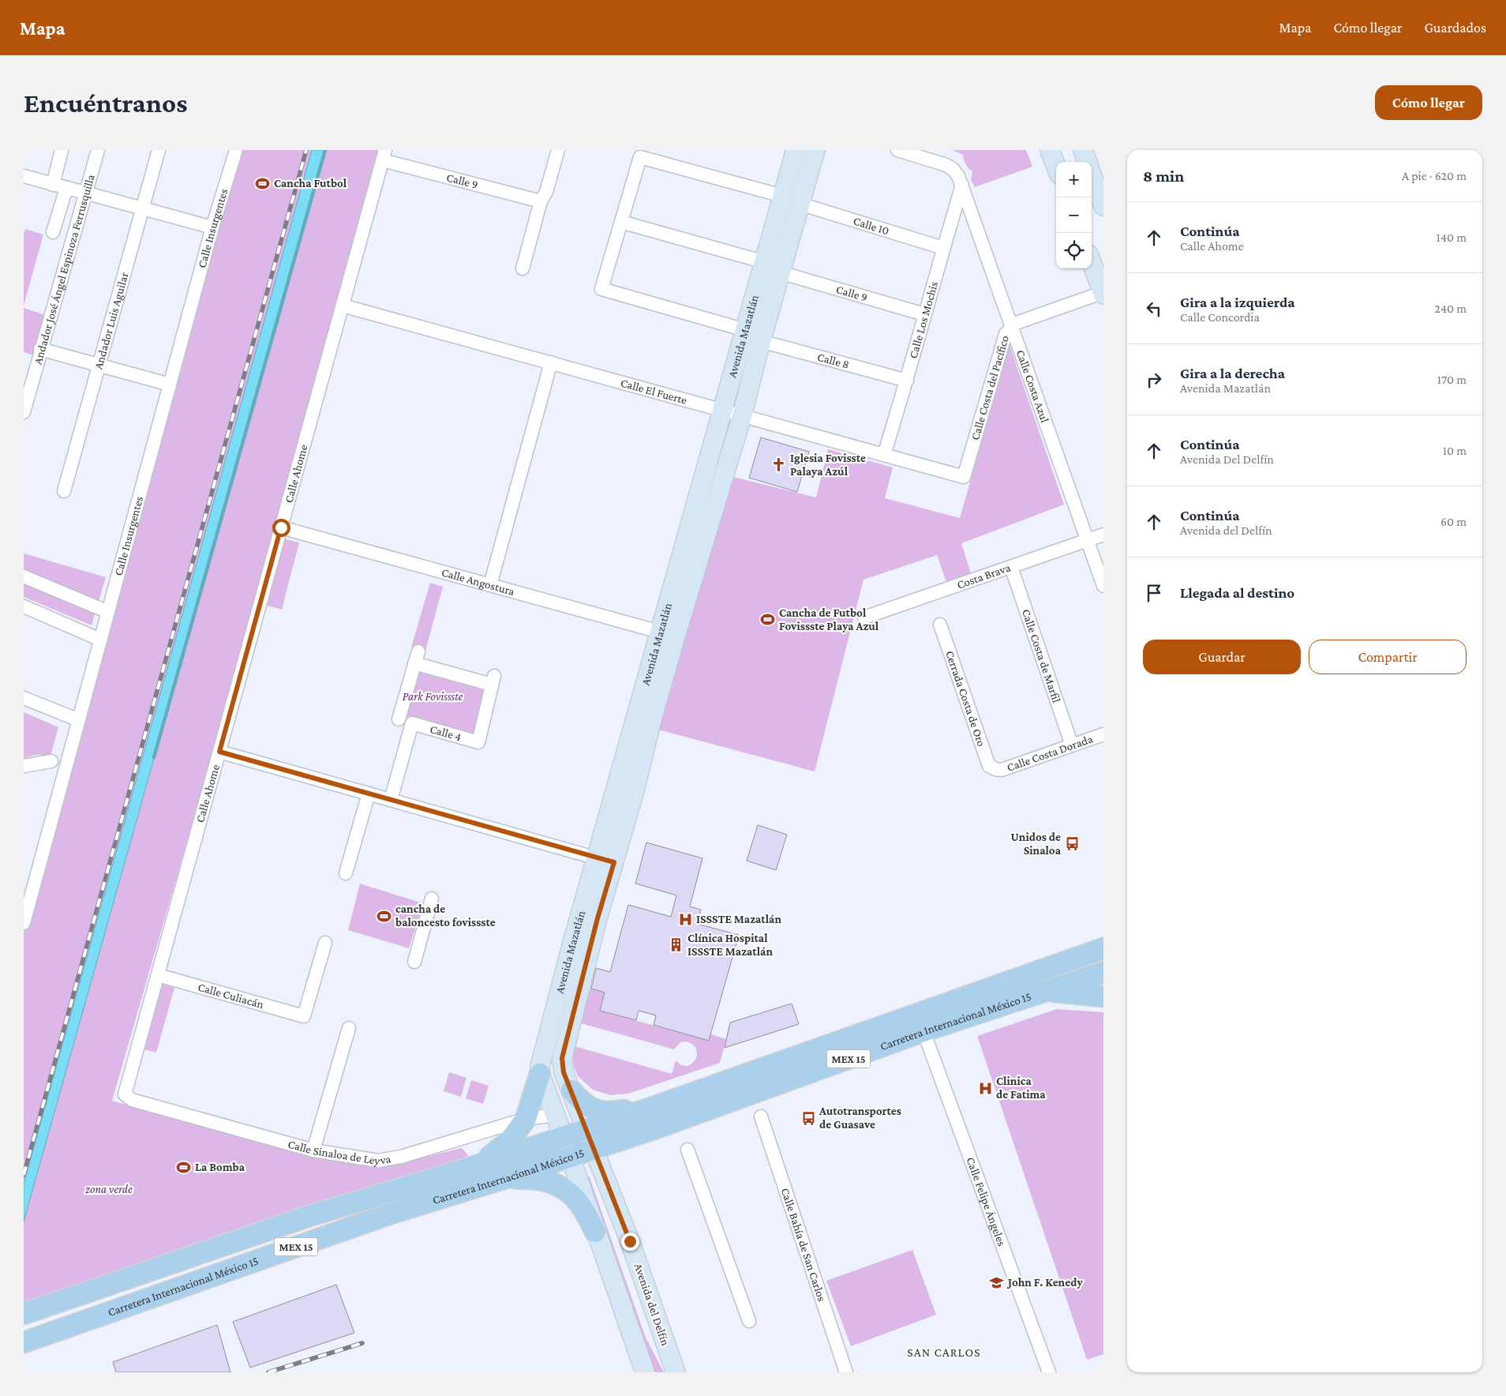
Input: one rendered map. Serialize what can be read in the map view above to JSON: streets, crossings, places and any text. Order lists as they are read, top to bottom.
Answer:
{
  "streets": {
    "main road": ["Carretera Internacional México 15", "MEX 15"],
    "street": [
      "Calle 9",
      "Calle 10",
      "Calle Insurgentes",
      "Andador José Ángel Espinoza Ferrusquilla",
      "Calle Los Mochis",
      "Andador Luis Aguilar",
      "Avenida Mazatlán",
      "Calle 8",
      "Calle Costa Azul",
      "Calle Costa del Pacífico",
      "Calle El Fuerte",
      "Calle Ahome",
      "Costa Brava",
      "Calle Angostura",
      "Calle Costa de Marfil",
      "Cerrada Costa de Oro",
      "Calle 4",
      "Calle Costa Dorada",
      "Calle Culiacán",
      "Calle Sinaloa de Leyva",
      "Calle Felipe Ángeles",
      "Calle Bahía de San Carlos",
      "Avenida del Delfín"
    ]
  },
  "crossings": [
    ["Calle 9", "Calle Los Mochis"],
    ["Calle 9", "Avenida Mazatlán"],
    ["Calle 9", "Calle Ahome"],
    ["Calle 10", "Calle Los Mochis"],
    ["Calle 10", "Avenida Mazatlán"],
    ["Calle Los Mochis", "Calle 8"],
    ["Calle Los Mochis", "Calle Costa Azul"],
    ["Calle Los Mochis", "Calle El Fuerte"],
    ["Avenida Mazatlán", "Calle 8"],
    ["Avenida Mazatlán", "Calle El Fuerte"],
    ["Avenida Mazatlán", "Calle Angostura"],
    ["Avenida Mazatlán", "Carretera Internacional México 15"],
    ["Avenida Mazatlán", "Calle Sinaloa de Leyva"],
    ["Calle Costa Azul", "Calle Costa del Pacífico"],
    ["Calle Costa Azul", "Costa Brava"],
    ["Calle Costa del Pacífico", "Calle El Fuerte"],
    ["Calle El Fuerte", "Calle Ahome"],
    ["Calle Ahome", "Calle Angostura"],
    ["Calle Ahome", "Calle Culiacán"],
    ["Calle Ahome", "Calle Sinaloa de Leyva"],
    ["Costa Brava", "Calle Costa de Marfil"],
    ["Calle Costa de Marfil", "Calle Costa Dorada"],
    ["Cerrada Costa de Oro", "Calle Costa Dorada"],
    ["Carretera Internacional México 15", "Calle Felipe Ángeles"],
    ["Carretera Internacional México 15", "Avenida del Delfín"]
  ],
  "districts": ["SAN CARLOS"],
  "parks": ["Park Fovissste", "zona verde"],
  "places": {
    "sports": [
      "Cancha Futbol",
      "Cancha de Futbol Fovissste Playa Azul",
      "cancha de baloncesto fovissste",
      "La Bomba"
    ],
    "church": ["Iglesia Fovisste Palaya Azúl"],
    "bus stop": ["Unidos de Sinaloa", "Autotransportes de Guasave"],
    "hospital": ["ISSSTE Mazatlán", "Clinica de Fatima"],
    "building": ["Clínica Hospital ISSSTE Mazatlán"],
    "school or university": ["John F. Kenedy"]
  },
  "page": {
    "header": "Mapa",
    "nav": ["Mapa", "Cómo llegar", "Guardados"],
    "buttons": [
      "Cómo llegar",
      ["Guardar", "Compartir"]
    ],
    "title": "Encuéntranos",
    "heading": ["8 min", "A pie · 620 m"],
    "map_buttons": ["+", "−"],
    "list": [
      ["Continúa", "Calle Ahome", "140 m"],
      ["Gira a la izquierda", "Calle Concordia", "240 m"],
      ["Gira a la derecha", "Avenida Mazatlán", "170 m"],
      ["Continúa", "Avenida Del Delfín", "10 m"],
      ["Continúa", "Avenida del Delfín", "60 m"],
      "Llegada al destino"
    ]
  }
}
